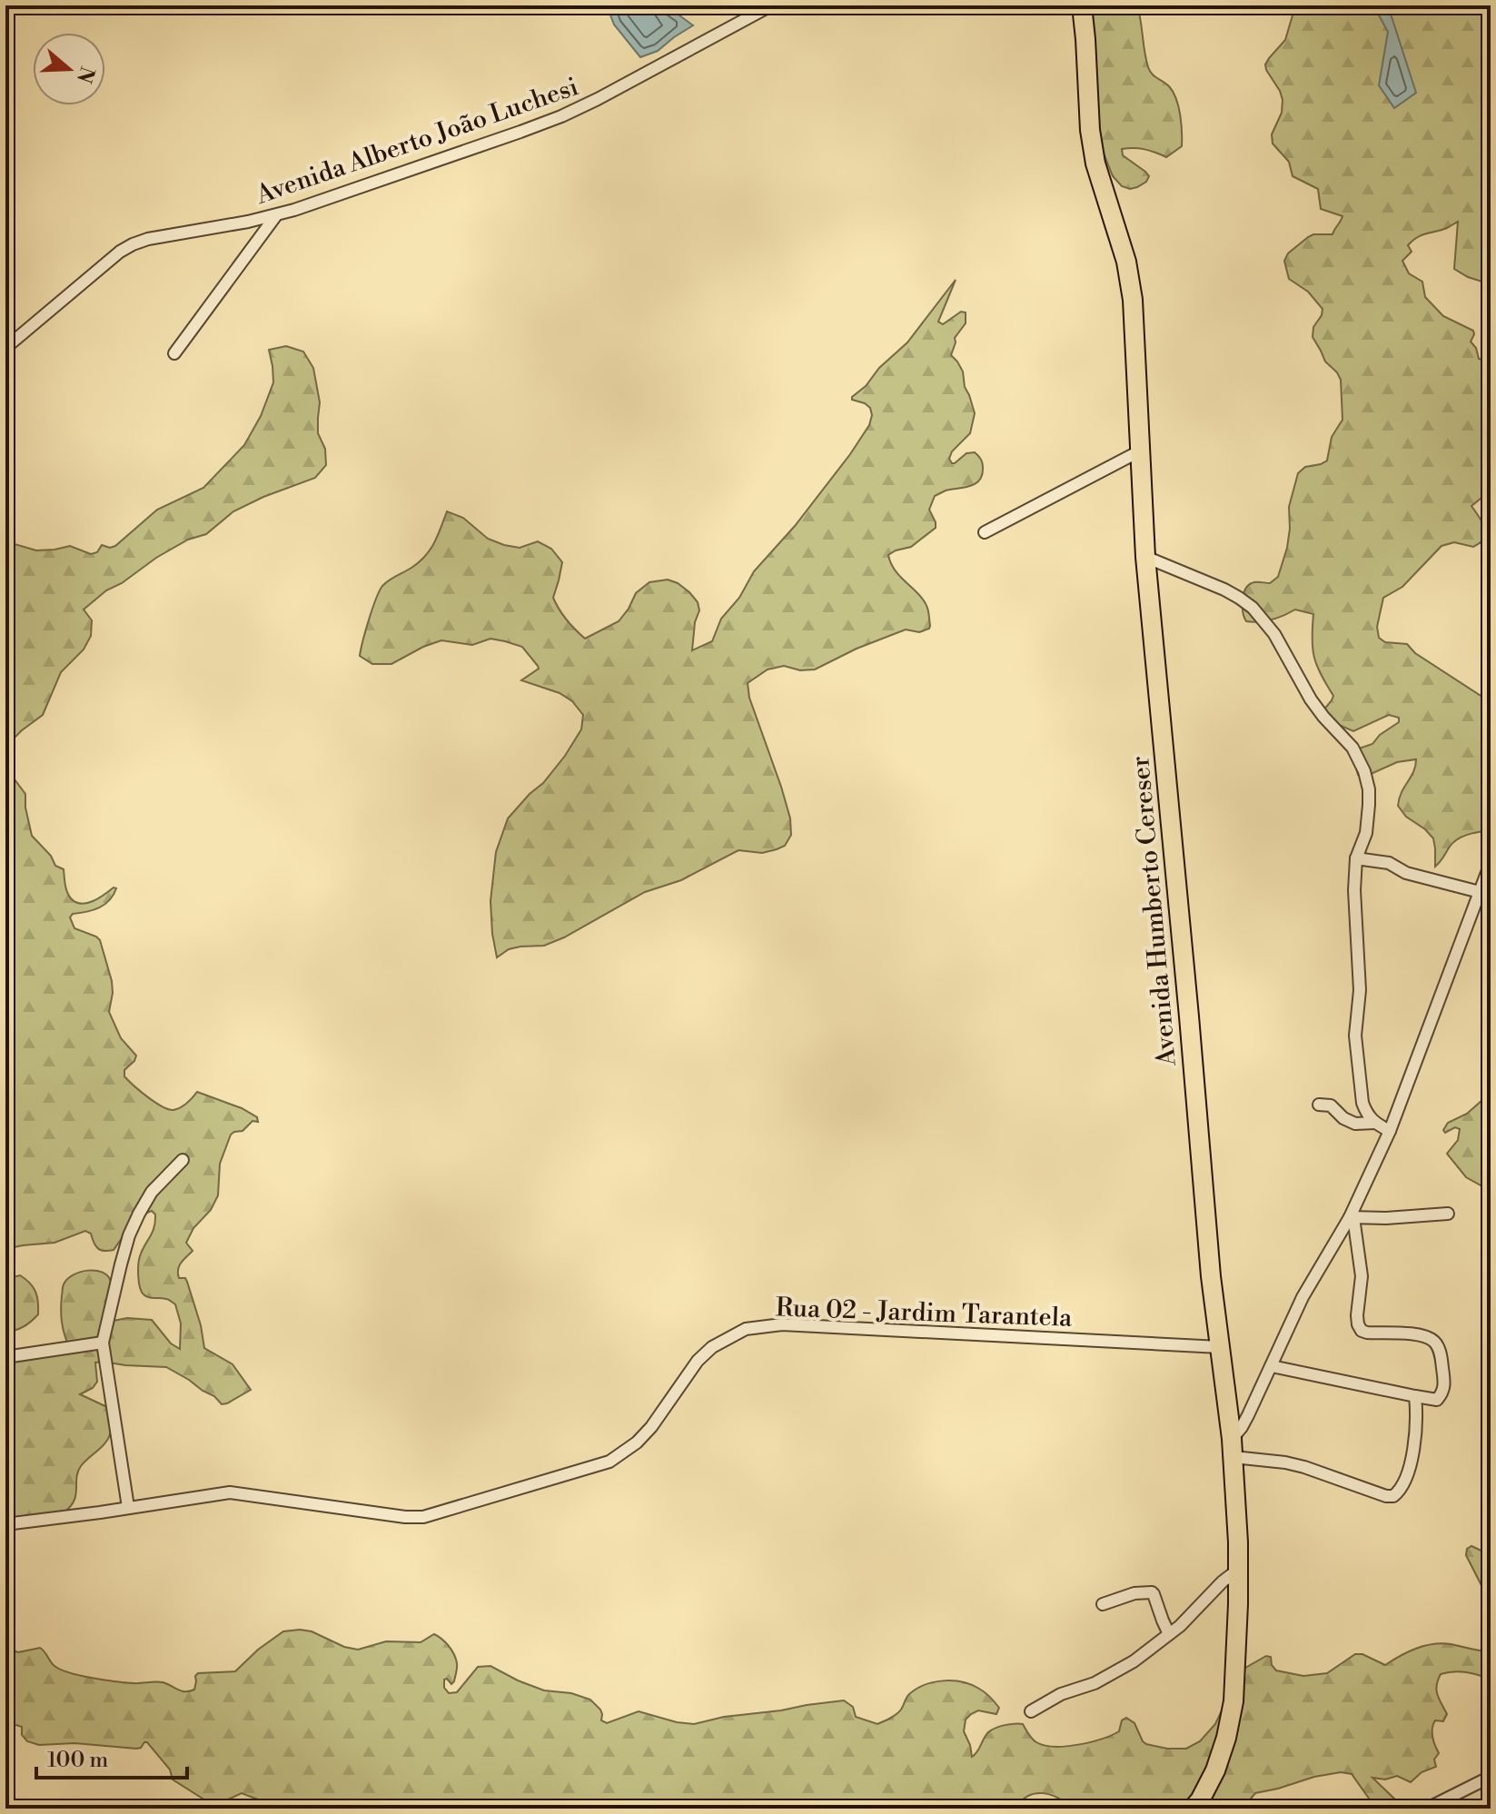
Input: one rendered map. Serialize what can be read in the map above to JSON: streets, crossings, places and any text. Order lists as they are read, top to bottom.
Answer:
{
  "streets": {
    "main road": ["Avenida Humberto Cereser"],
    "street": ["Avenida Alberto João Luchesi", "Rua 02 - Jardim Tarantela"]
  },
  "crossings": [
    ["Avenida Humberto Cereser", "Rua 02 - Jardim Tarantela"]
  ],
  "scale_bar": "100 m",
  "north": "right"
}
